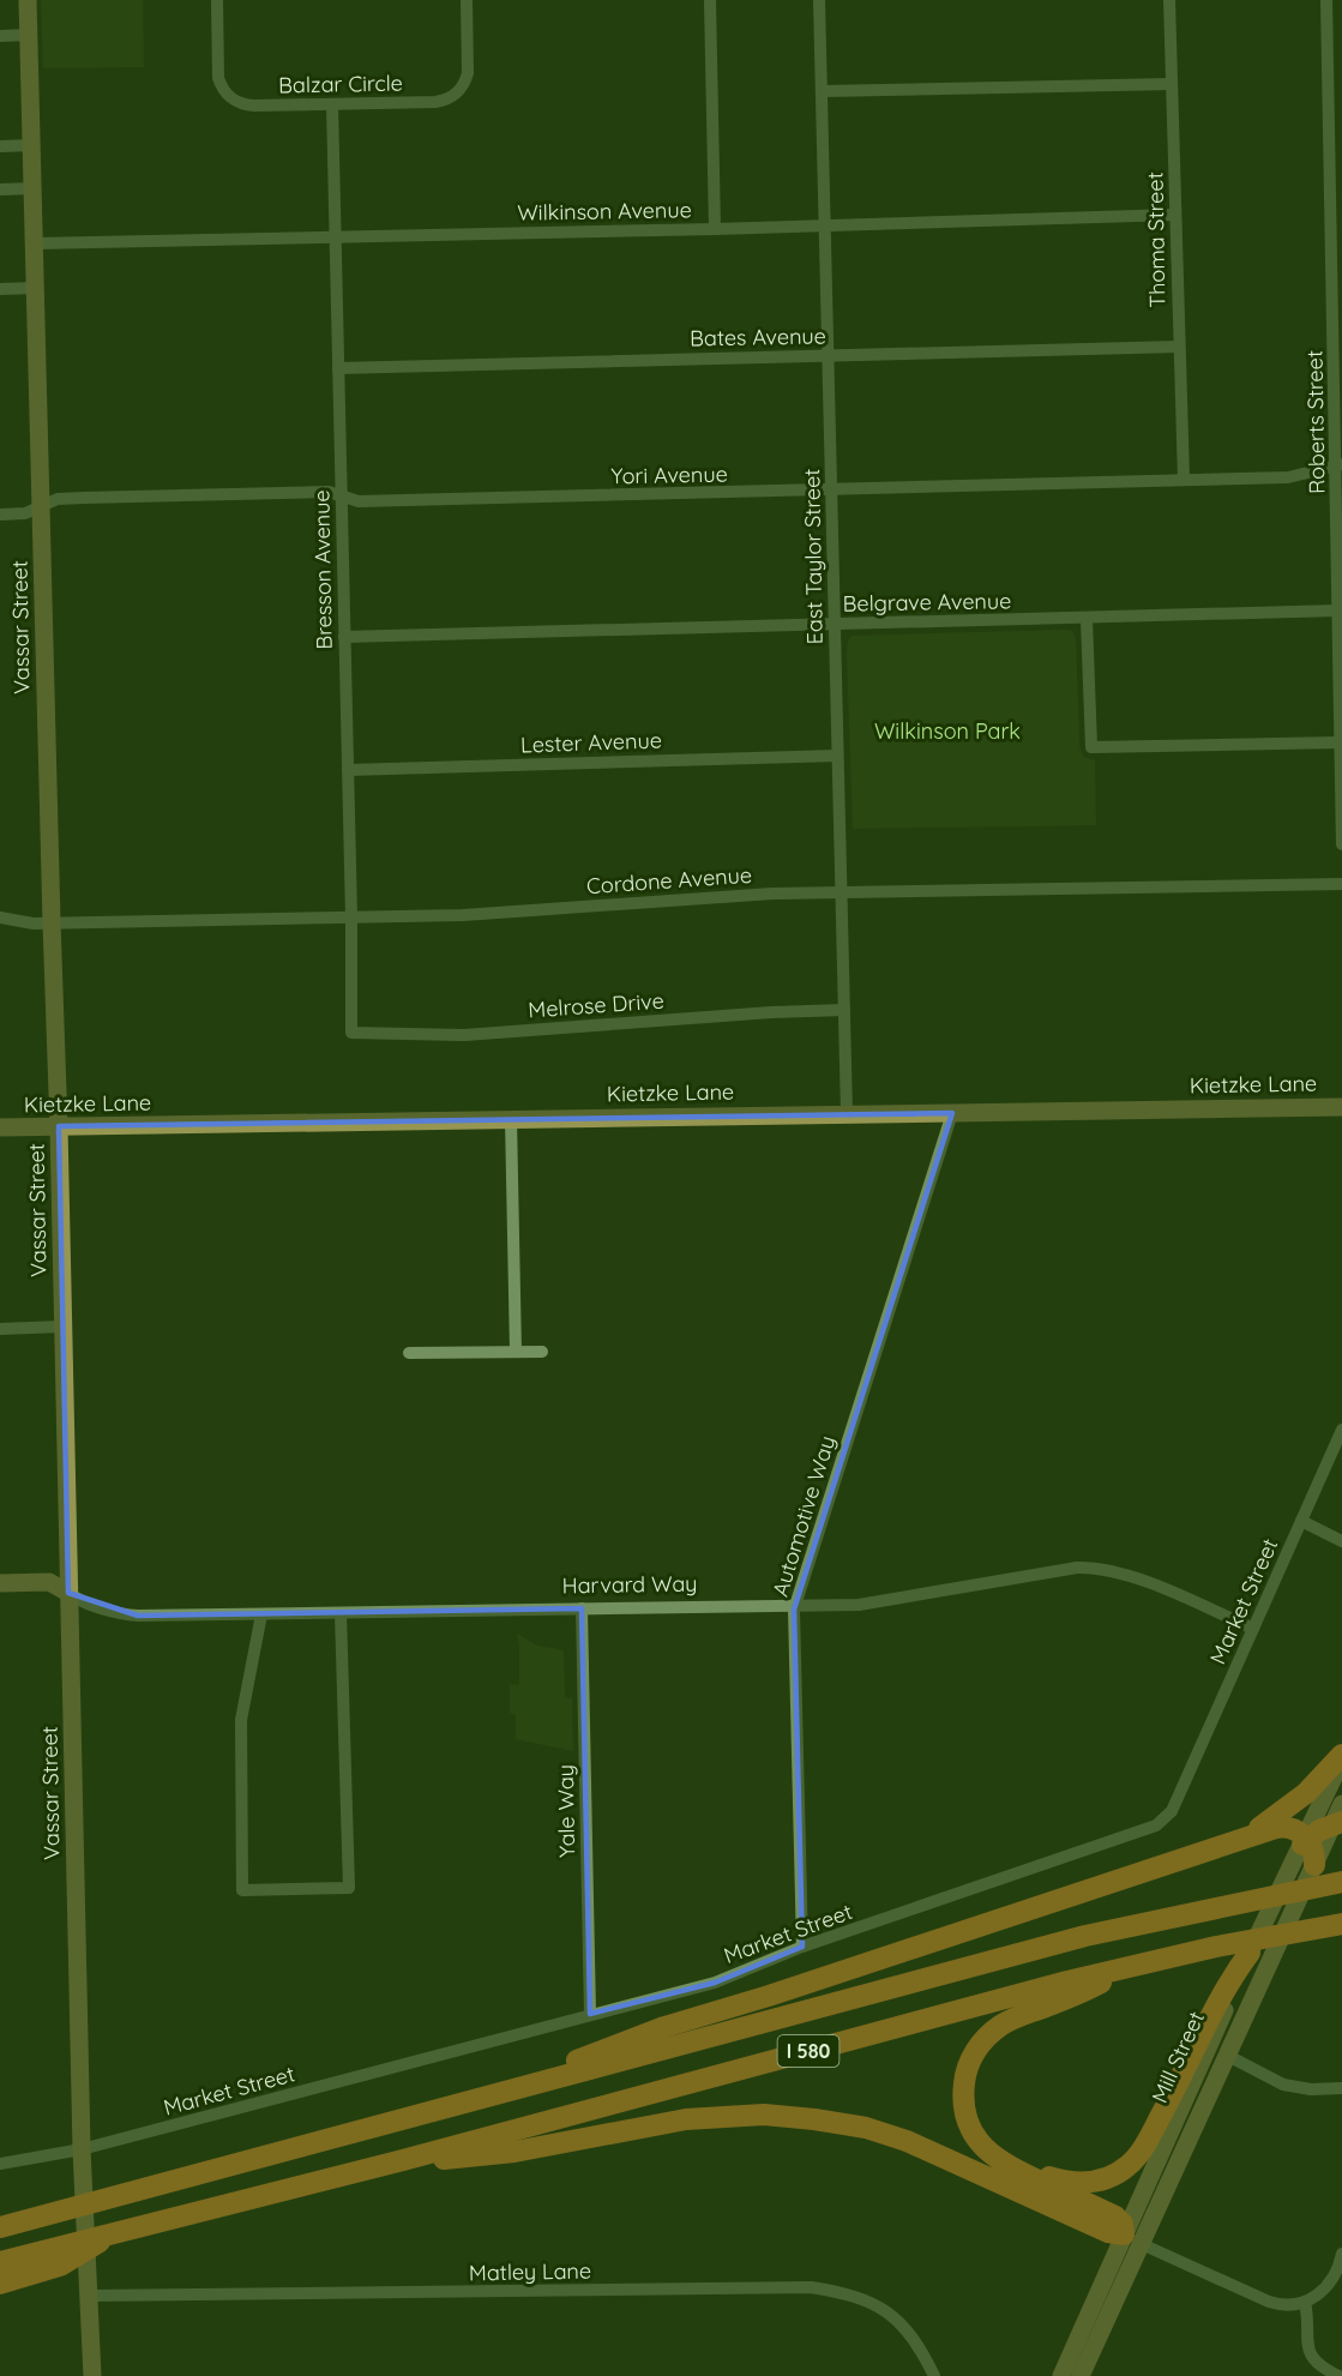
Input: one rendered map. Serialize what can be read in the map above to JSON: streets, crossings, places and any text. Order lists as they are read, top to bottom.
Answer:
{
  "streets": {
    "highway": ["I 580"],
    "main road": [
      "Vassar Street",
      "Kietzke Lane",
      "Harvard Way",
      "Mill Street"
    ],
    "street": [
      "Balzar Circle",
      "Wilkinson Avenue",
      "Thoma Street",
      "Bates Avenue",
      "Roberts Street",
      "Yori Avenue",
      "East Taylor Street",
      "Bresson Avenue",
      "Belgrave Avenue",
      "Lester Avenue",
      "Cordone Avenue",
      "Melrose Drive",
      "Automotive Way",
      "Market Street",
      "Yale Way",
      "Matley Lane"
    ]
  },
  "crossings": [
    ["Balzar Circle", "Bresson Avenue"],
    ["Wilkinson Avenue", "Thoma Street"],
    ["Wilkinson Avenue", "East Taylor Street"],
    ["Wilkinson Avenue", "Bresson Avenue"],
    ["Wilkinson Avenue", "Vassar Street"],
    ["Thoma Street", "Bates Avenue"],
    ["Thoma Street", "Yori Avenue"],
    ["Bates Avenue", "East Taylor Street"],
    ["Bates Avenue", "Bresson Avenue"],
    ["Roberts Street", "Yori Avenue"],
    ["Roberts Street", "Belgrave Avenue"],
    ["Yori Avenue", "East Taylor Street"],
    ["Yori Avenue", "Bresson Avenue"],
    ["Yori Avenue", "Vassar Street"],
    ["East Taylor Street", "Belgrave Avenue"],
    ["East Taylor Street", "Lester Avenue"],
    ["East Taylor Street", "Cordone Avenue"],
    ["East Taylor Street", "Melrose Drive"],
    ["East Taylor Street", "Kietzke Lane"],
    ["Bresson Avenue", "Belgrave Avenue"],
    ["Bresson Avenue", "Lester Avenue"],
    ["Bresson Avenue", "Cordone Avenue"],
    ["Bresson Avenue", "Melrose Drive"],
    ["Vassar Street", "Cordone Avenue"],
    ["Vassar Street", "Kietzke Lane"],
    ["Vassar Street", "Harvard Way"],
    ["Vassar Street", "Market Street"],
    ["Vassar Street", "Matley Lane"],
    ["Kietzke Lane", "Automotive Way"],
    ["Automotive Way", "Harvard Way"],
    ["Automotive Way", "Market Street"],
    ["Harvard Way", "Market Street"],
    ["Harvard Way", "Yale Way"],
    ["Market Street", "Yale Way"]
  ],
  "parks": ["Wilkinson Park"]
}
